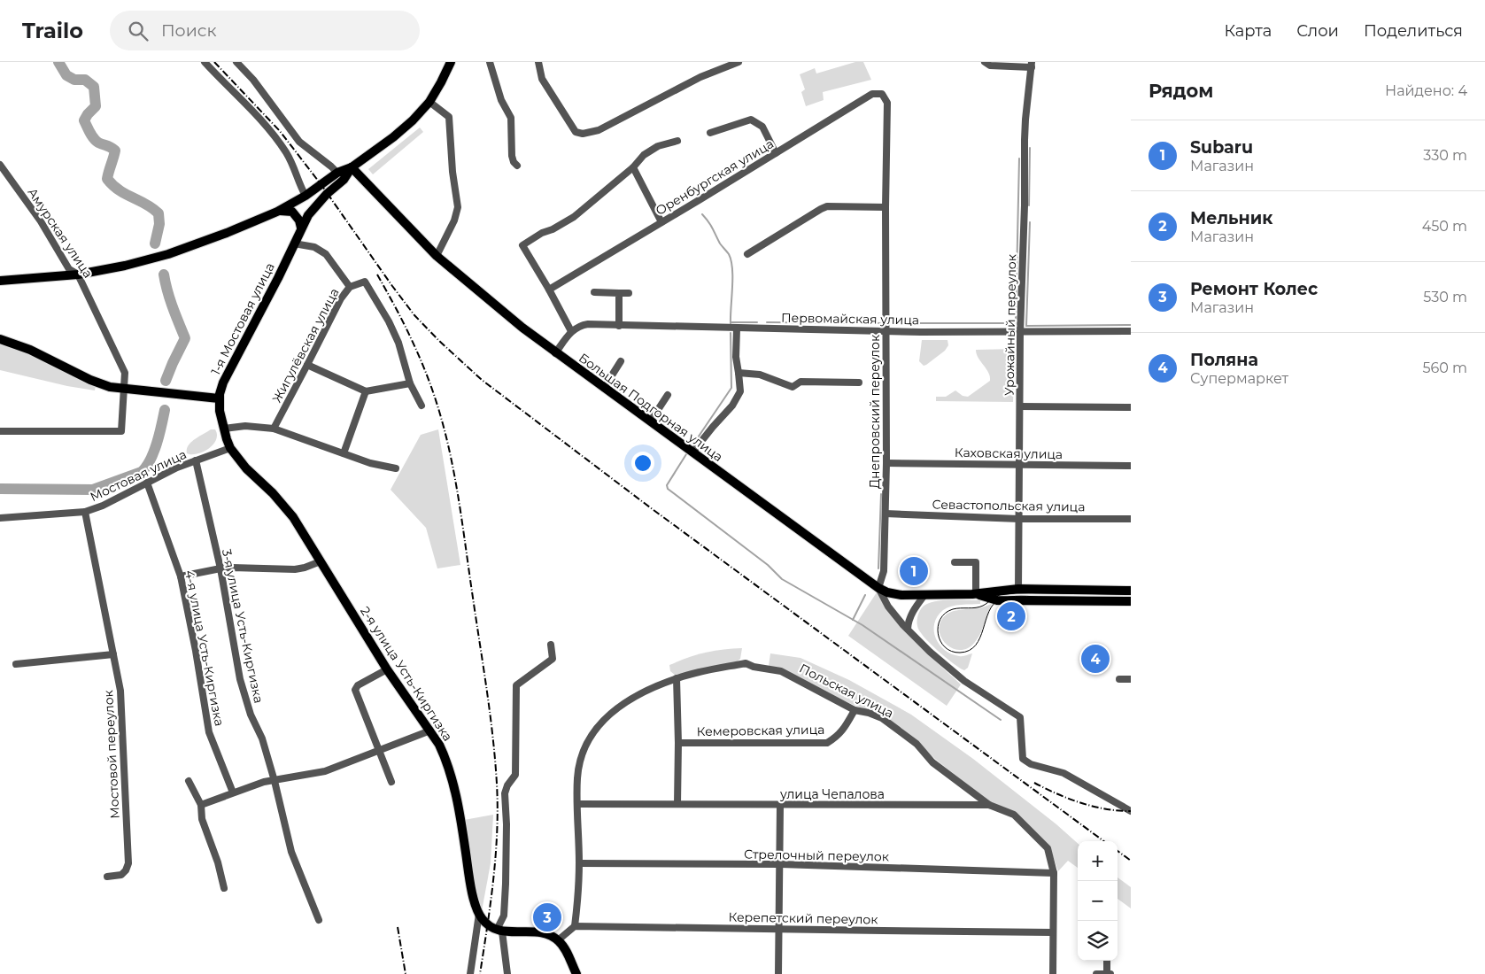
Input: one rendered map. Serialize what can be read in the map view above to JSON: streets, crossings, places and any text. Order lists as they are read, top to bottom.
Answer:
{
  "streets": {
    "main road": ["1-я Мостовая улица", "Большая Подгорная улица", "2-я улица Усть-Киргизка"],
    "street": [
      "Оренбургская улица",
      "Амурская улица",
      "Первомайская улица",
      "Урожайный переулок",
      "Жигулёвская улица",
      "Днепровский переулок",
      "Каховская улица",
      "Мостовая улица",
      "Севастопольская улица",
      "3-я улица Усть-Киргизка",
      "4-я улица Усть-Киргизка",
      "Польская улица",
      "Кемеровская улица",
      "Мостовой переулок",
      "улица Чепалова",
      "Стрелочный переулок",
      "Керепетский переулок"
    ]
  },
  "crossings": [
    ["Оренбургская улица", "Днепровский переулок"],
    ["1-я Мостовая улица", "Большая Подгорная улица"],
    ["1-я Мостовая улица", "Мостовая улица"],
    ["1-я Мостовая улица", "2-я улица Усть-Киргизка"],
    ["Первомайская улица", "Урожайный переулок"],
    ["Первомайская улица", "Днепровский переулок"],
    ["Урожайный переулок", "Большая Подгорная улица"],
    ["Урожайный переулок", "Каховская улица"],
    ["Урожайный переулок", "Севастопольская улица"],
    ["Большая Подгорная улица", "Днепровский переулок"],
    ["Днепровский переулок", "Каховская улица"],
    ["Днепровский переулок", "Севастопольская улица"],
    ["Мостовая улица", "3-я улица Усть-Киргизка"],
    ["Мостовая улица", "4-я улица Усть-Киргизка"],
    ["Мостовая улица", "2-я улица Усть-Киргизка"],
    ["Мостовая улица", "Мостовой переулок"],
    ["Польская улица", "Кемеровская улица"],
    ["Польская улица", "улица Чепалова"],
    ["Польская улица", "Стрелочный переулок"],
    ["Польская улица", "Керепетский переулок"],
    ["улица Чепалова", "Стрелочный переулок"],
    ["улица Чепалова", "Керепетский переулок"]
  ],
  "page": {
    "header": "Trailo",
    "search": "Поиск",
    "nav": ["Карта", "Слои", "Поделиться"],
    "heading": ["Рядом", "Найдено: 4"],
    "list": [
      {
        "mark": "1",
        "name": "Subaru",
        "note": "Магазин",
        "value": "330 m"
      },
      {
        "mark": "2",
        "name": "Мельник",
        "note": "Магазин",
        "value": "450 m"
      },
      {
        "mark": "3",
        "name": "Ремонт Колес",
        "note": "Магазин",
        "value": "530 m"
      },
      {
        "mark": "4",
        "name": "Поляна",
        "note": "Супермаркет",
        "value": "560 m"
      }
    ],
    "pins": [
      "1",
      "2",
      "4",
      "3"
    ],
    "map_buttons": ["+", "−"]
  }
}
